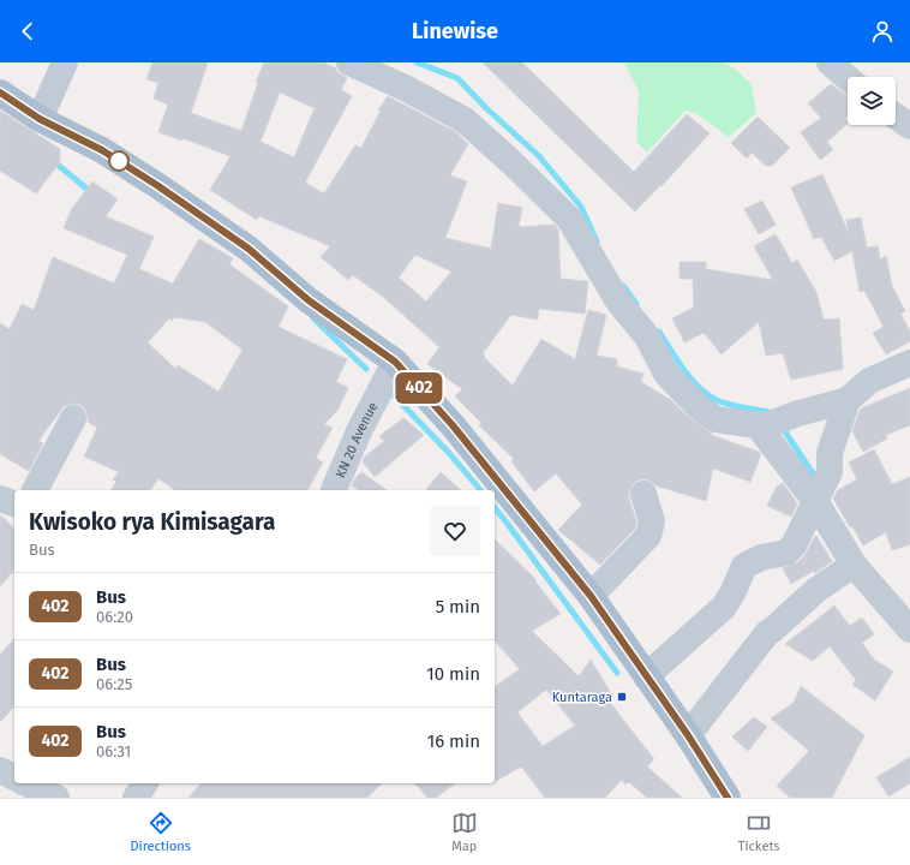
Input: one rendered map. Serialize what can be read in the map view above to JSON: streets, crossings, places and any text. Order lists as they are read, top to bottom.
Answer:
{
  "streets": {
    "street": ["KN 20 Avenue"]
  },
  "places": {
    "transit": ["Kuntaraga"]
  },
  "lines": ["bus line 402"],
  "page": {
    "header": "Linewise",
    "on_map": "402",
    "heading": ["Kwisoko rya Kimisagara", "Bus"],
    "list": [
      {
        "mark": "402",
        "name": "Bus",
        "note": "06:20",
        "value": "5 min"
      },
      {
        "mark": "402",
        "name": "Bus",
        "note": "06:25",
        "value": "10 min"
      },
      {
        "mark": "402",
        "name": "Bus",
        "note": "06:31",
        "value": "16 min"
      }
    ],
    "tabs": ["Directions", "Map", "Tickets"]
  }
}
